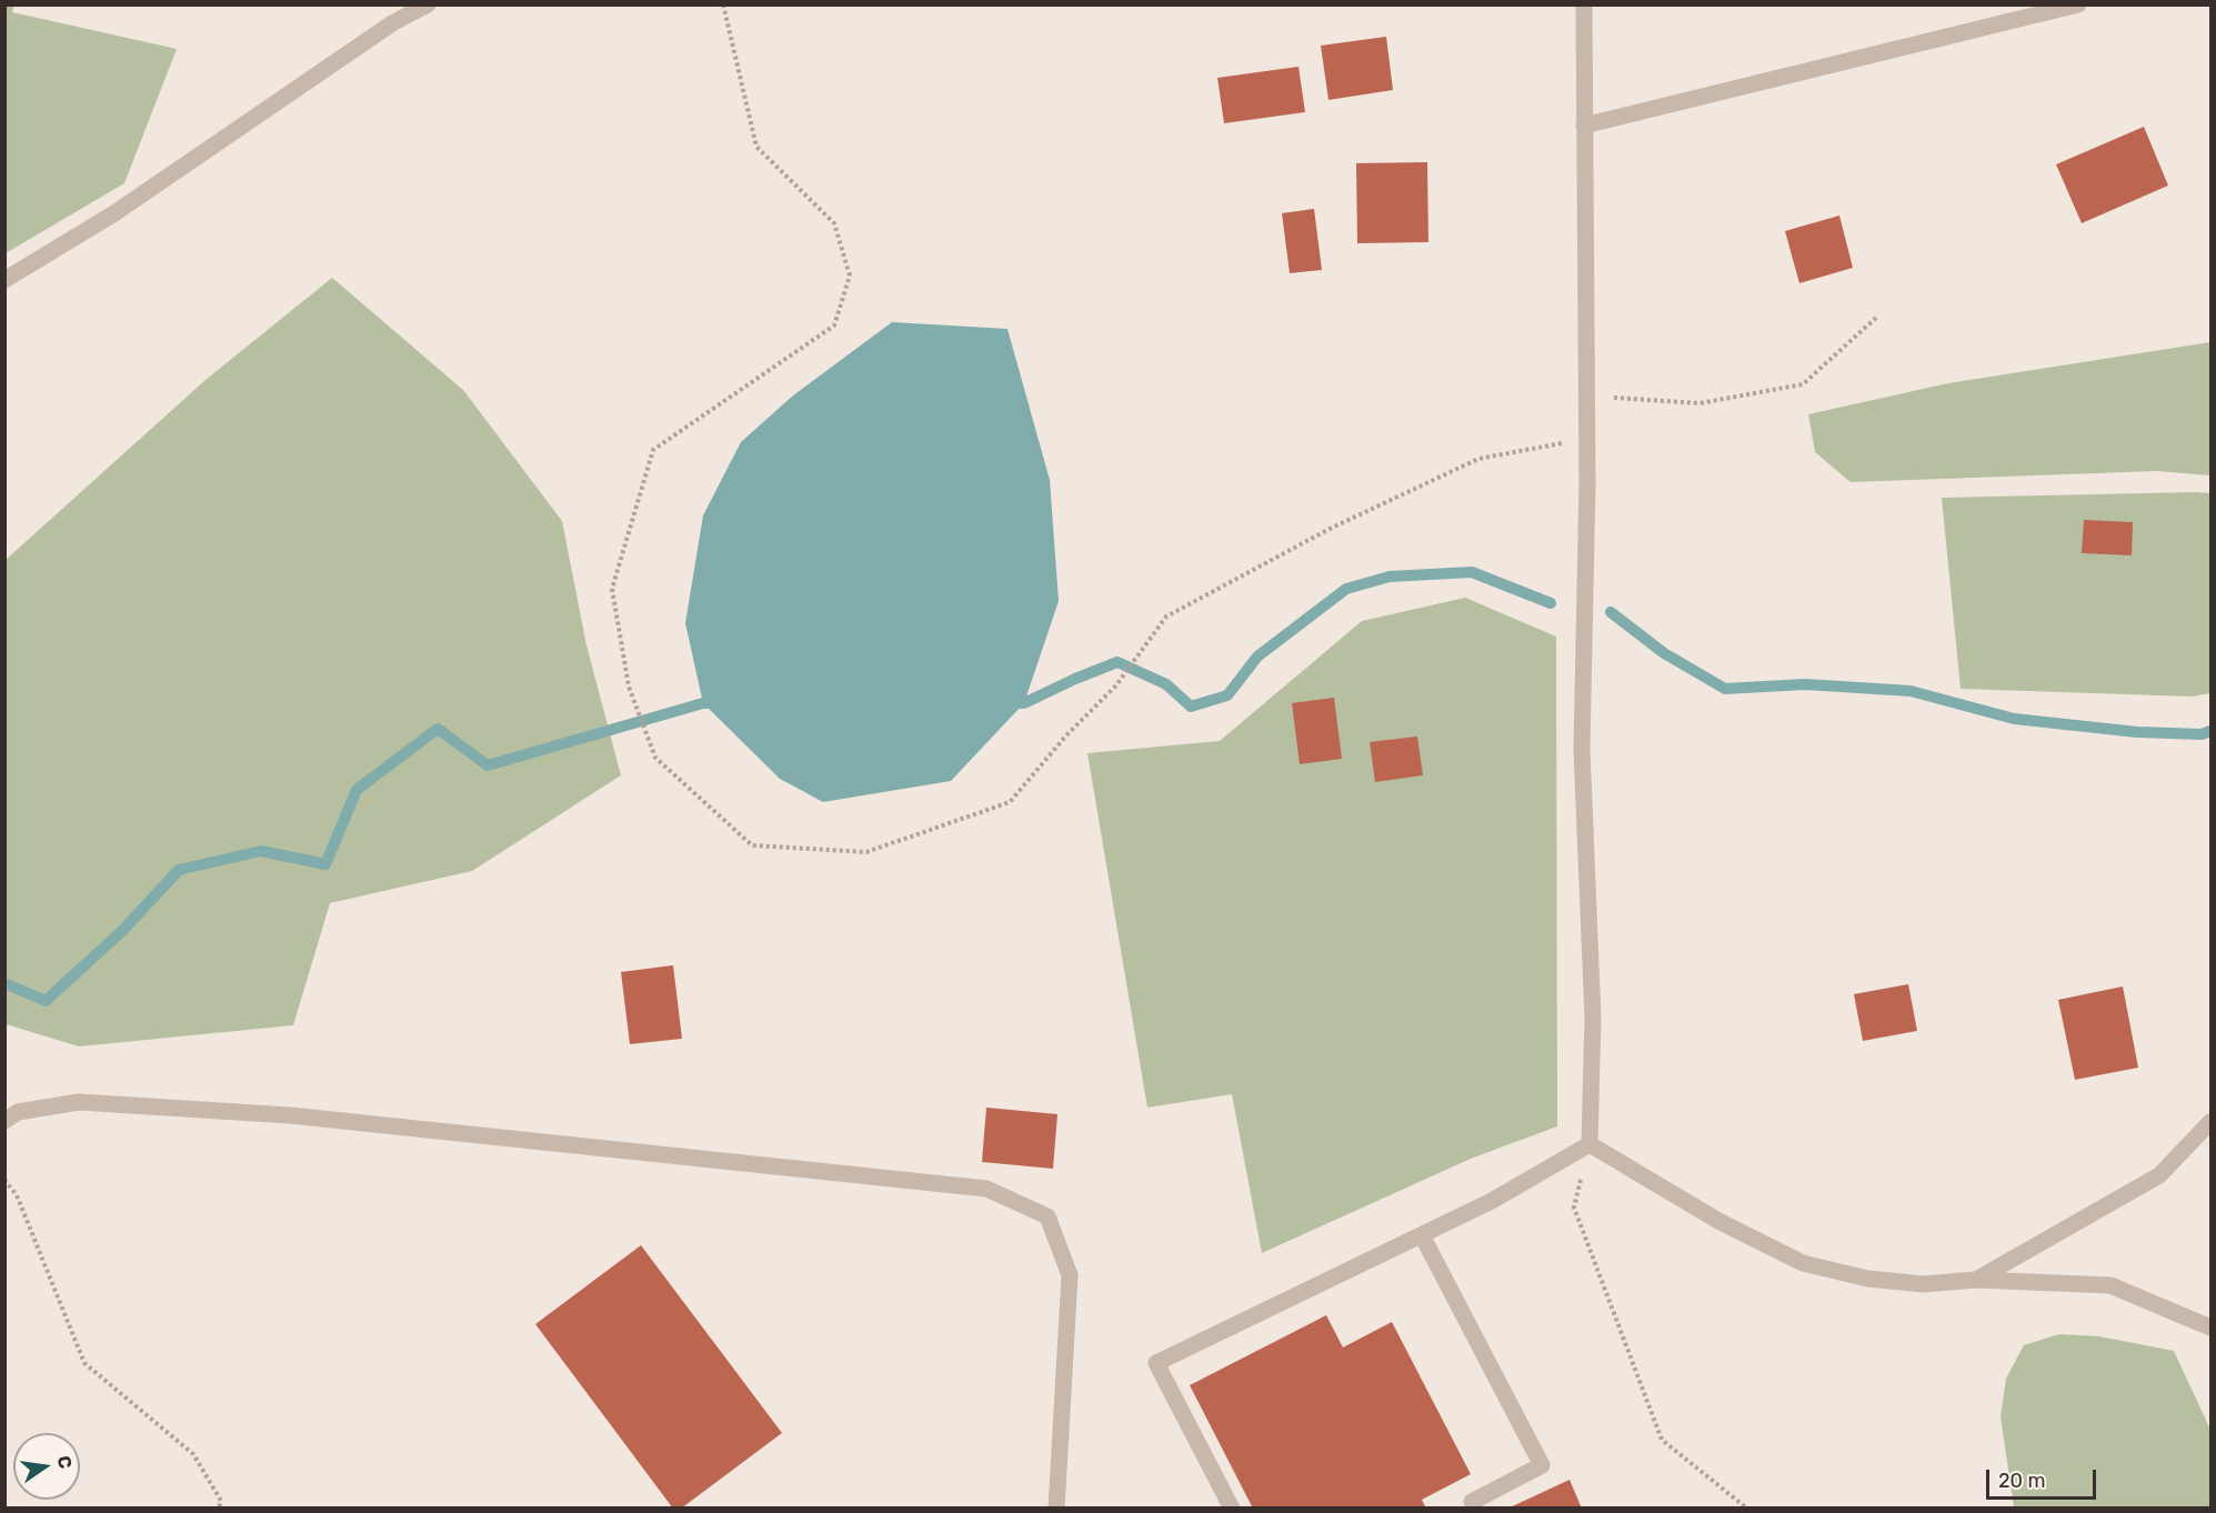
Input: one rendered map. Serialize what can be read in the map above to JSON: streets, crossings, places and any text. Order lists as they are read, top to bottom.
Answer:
{
  "scale_bar": "20 m",
  "north": "right"
}
